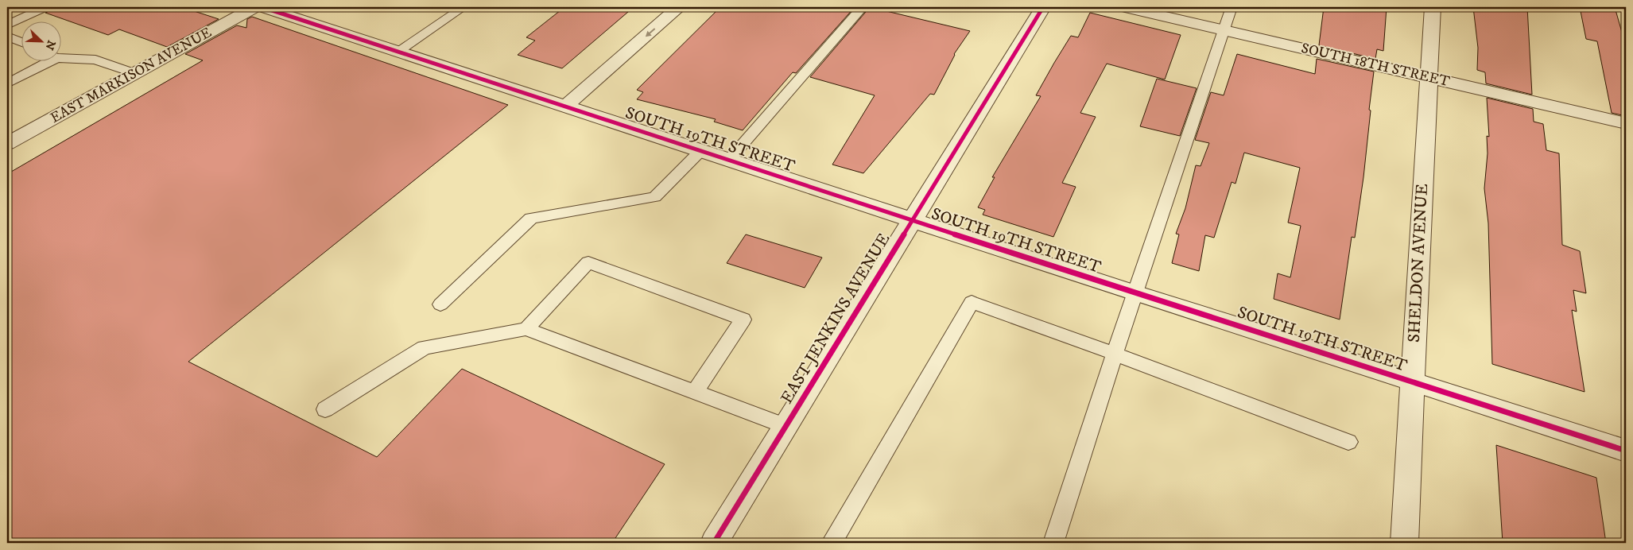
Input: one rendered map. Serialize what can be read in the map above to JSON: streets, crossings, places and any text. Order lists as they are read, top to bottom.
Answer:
{
  "streets": {
    "street": [
      "SOUTH 18TH STREET",
      "EAST MARKISON AVENUE",
      "SOUTH 19TH STREET",
      "SHELDON AVENUE",
      "EAST JENKINS AVENUE"
    ]
  },
  "crossings": [
    ["SOUTH 18TH STREET", "SHELDON AVENUE"],
    ["SOUTH 19TH STREET", "SHELDON AVENUE"],
    ["SOUTH 19TH STREET", "EAST JENKINS AVENUE"]
  ],
  "north": "bottom right"
}
